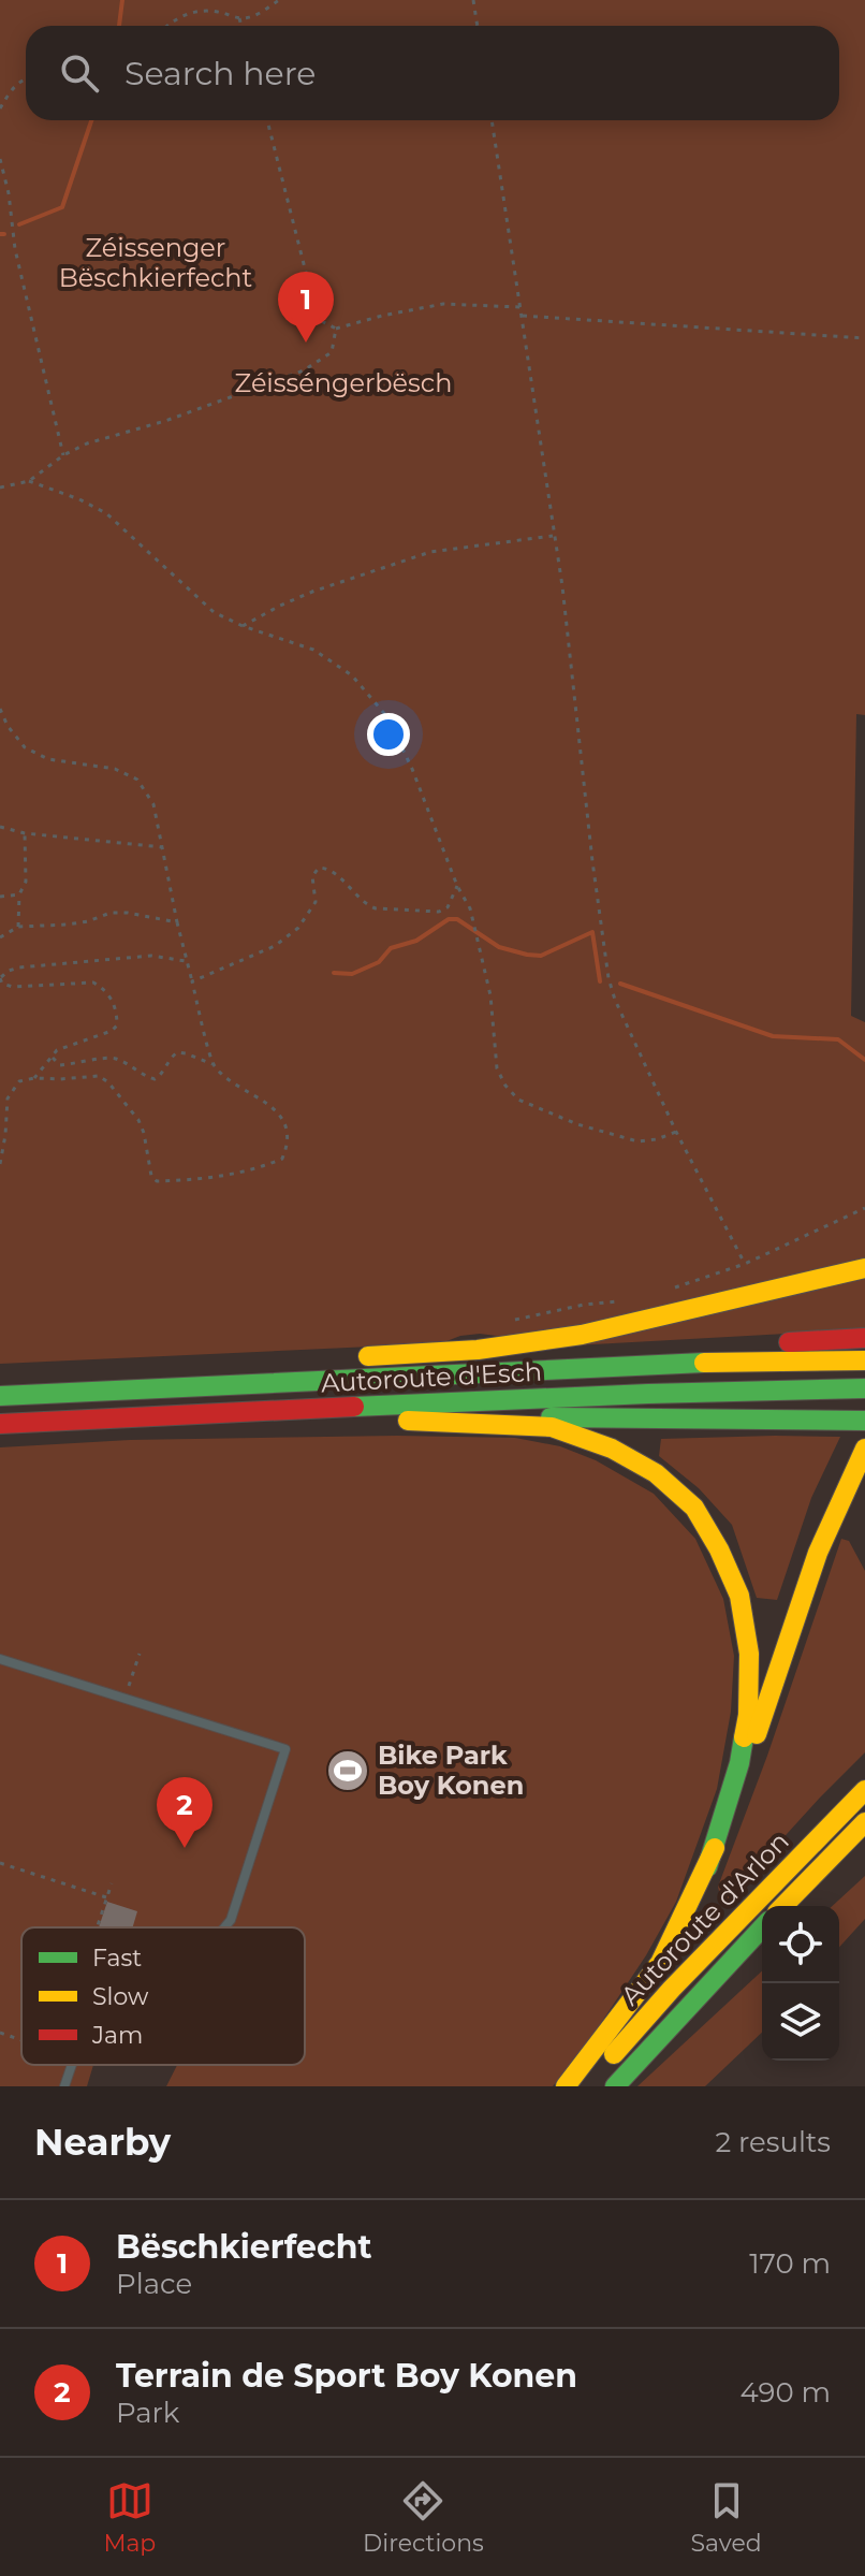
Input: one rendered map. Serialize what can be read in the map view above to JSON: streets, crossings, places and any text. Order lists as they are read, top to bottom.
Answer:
{
  "streets": {
    "highway": ["Autoroute d'Esch", "Autoroute d'Arlon"]
  },
  "parks": ["Zéissenger Bëschkierfecht", "Zéisséngerbësch"],
  "places": {
    "sports": ["Bike Park Boy Konen"]
  },
  "legend": ["Fast", "Slow", "Jam"],
  "page": {
    "search": "Search here",
    "pins": ["1", "2"],
    "heading": ["Nearby", "2 results"],
    "list": [
      {
        "mark": "1",
        "name": "Bëschkierfecht",
        "note": "Place",
        "value": "170 m"
      },
      {
        "mark": "2",
        "name": "Terrain de Sport Boy Konen",
        "note": "Park",
        "value": "490 m"
      }
    ],
    "nav": ["Map", "Directions", "Saved"]
  }
}
